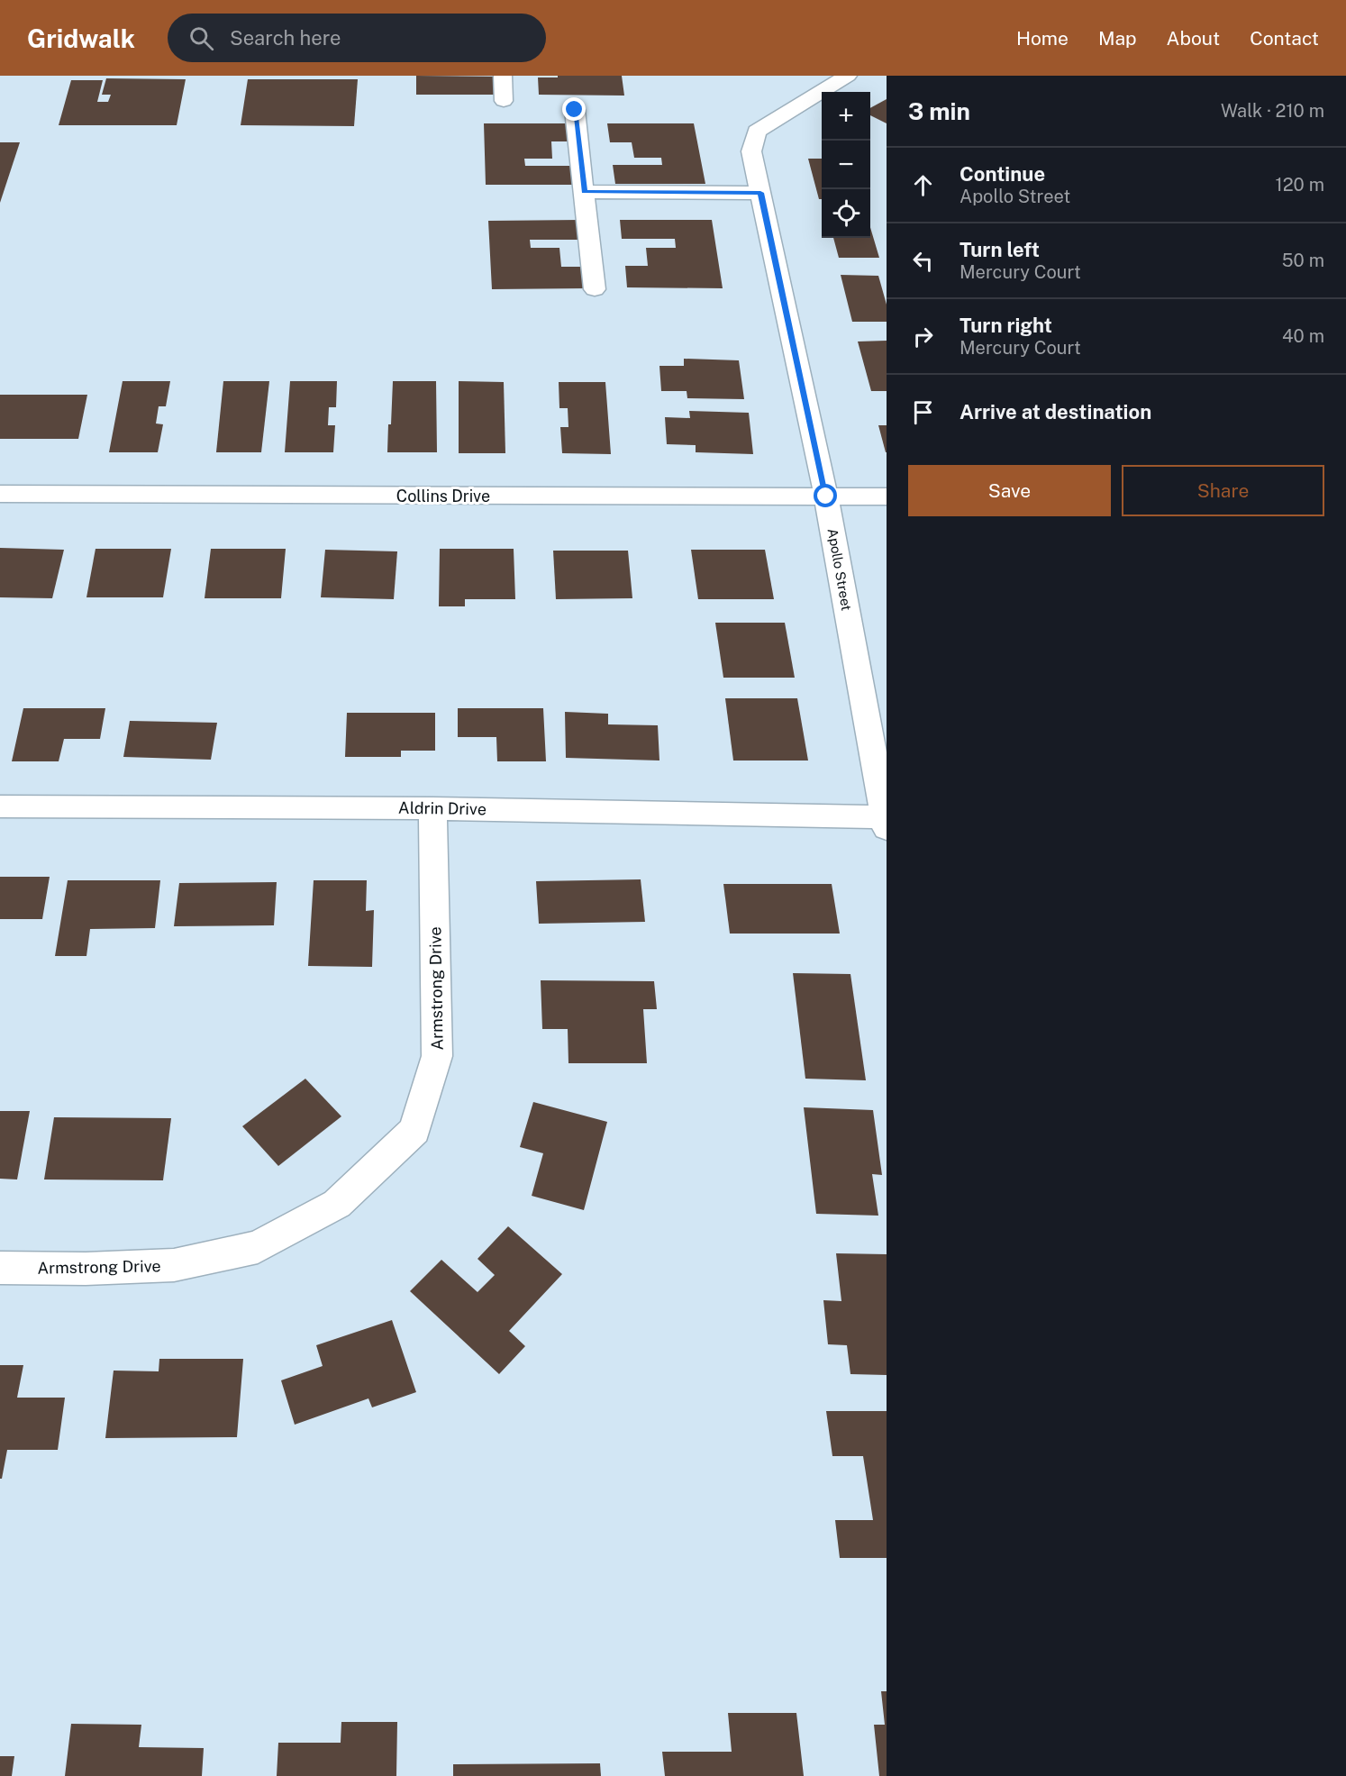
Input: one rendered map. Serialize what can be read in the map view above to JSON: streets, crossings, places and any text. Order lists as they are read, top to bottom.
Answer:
{
  "streets": {
    "street": [
      "Collins Drive",
      "Apollo Street",
      "Aldrin Drive",
      "Armstrong Drive"
    ]
  },
  "crossings": [
    ["Collins Drive", "Apollo Street"],
    ["Apollo Street", "Aldrin Drive"],
    ["Aldrin Drive", "Armstrong Drive"]
  ],
  "page": {
    "header": "Gridwalk",
    "search": "Search here",
    "nav": [
      "Home",
      "Map",
      "About",
      "Contact"
    ],
    "heading": ["3 min", "Walk · 210 m"],
    "map_buttons": ["+", "−"],
    "list": [
      ["Continue", "Apollo Street", "120 m"],
      ["Turn left", "Mercury Court", "50 m"],
      ["Turn right", "Mercury Court", "40 m"],
      "Arrive at destination"
    ],
    "buttons": ["Save", "Share"]
  }
}
